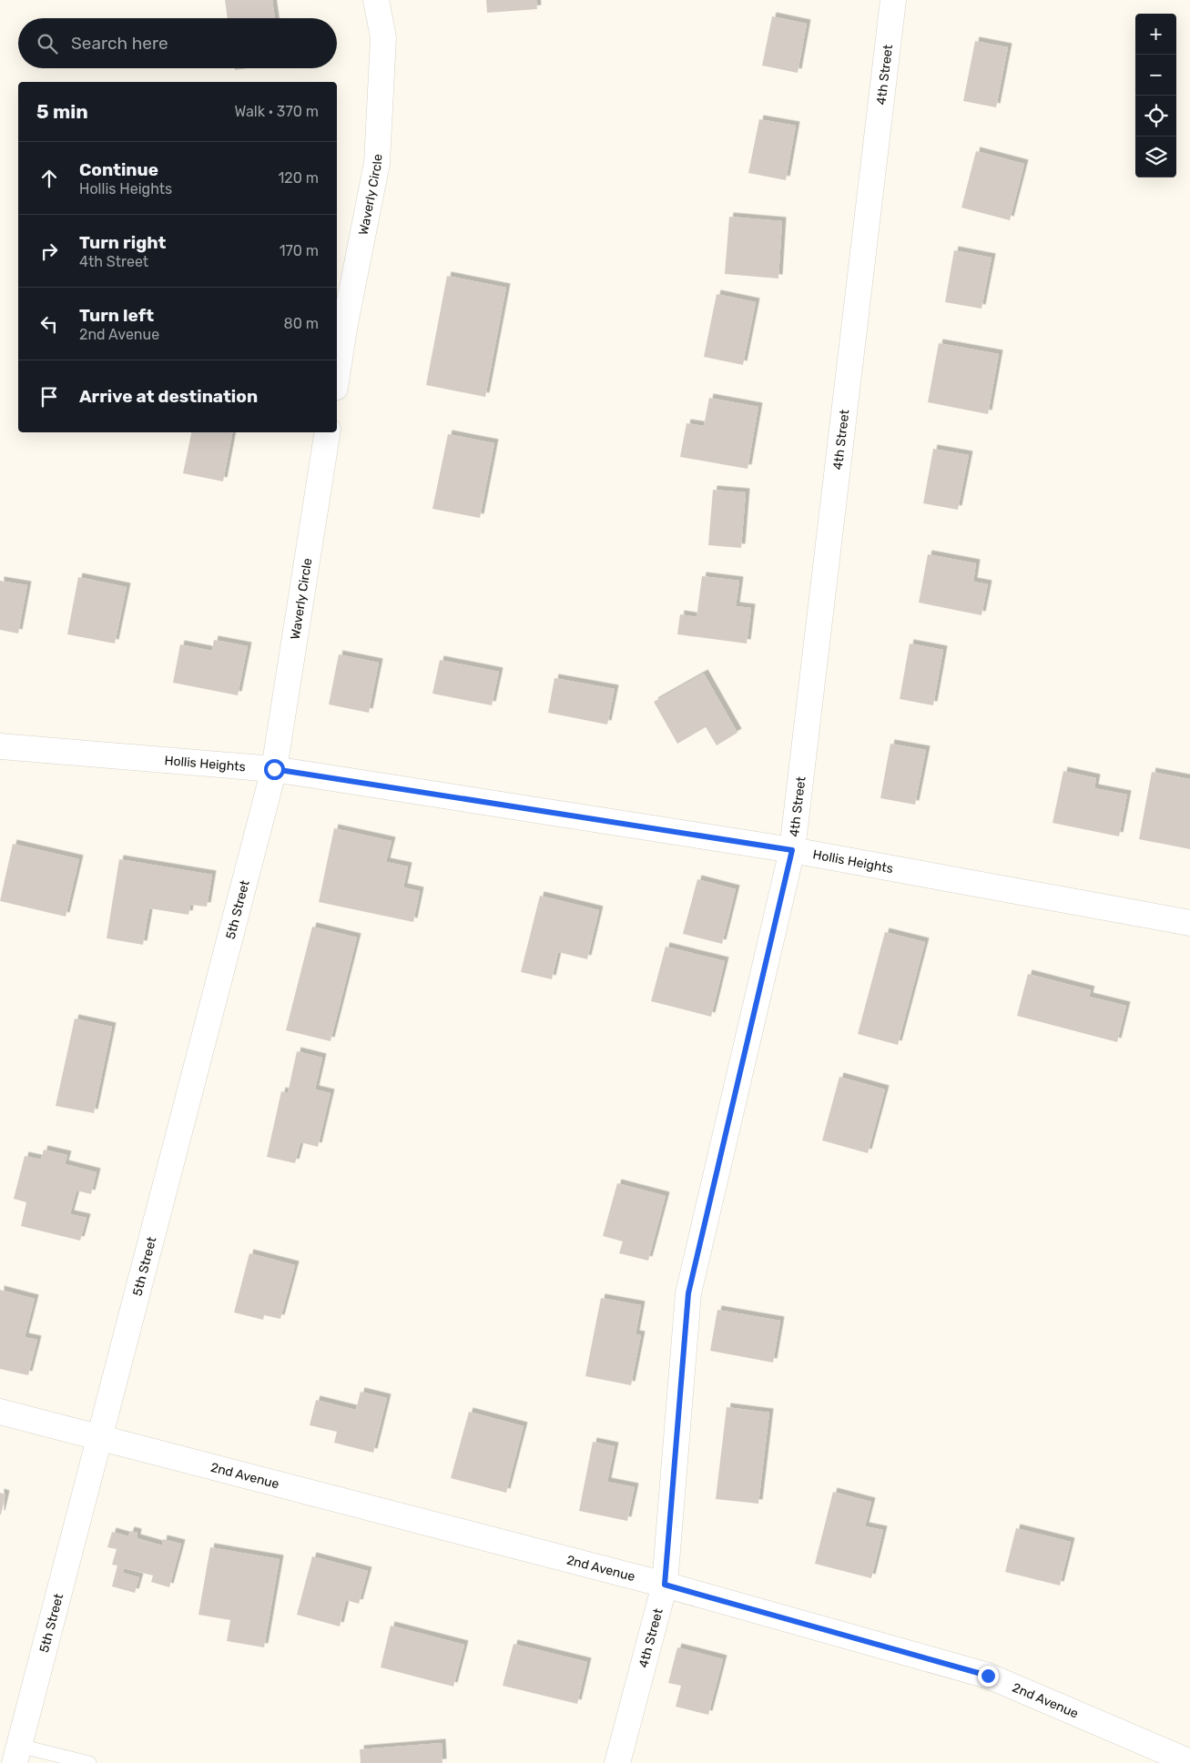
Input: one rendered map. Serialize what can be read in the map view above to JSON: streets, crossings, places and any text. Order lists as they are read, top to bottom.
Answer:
{
  "streets": {
    "street": [
      "4th Street",
      "Waverly Circle",
      "Hollis Heights",
      "5th Street",
      "2nd Avenue"
    ]
  },
  "crossings": [
    ["4th Street", "Hollis Heights"],
    ["4th Street", "2nd Avenue"],
    ["Waverly Circle", "Hollis Heights"],
    ["Waverly Circle", "5th Street"],
    ["Hollis Heights", "5th Street"],
    ["5th Street", "2nd Avenue"]
  ],
  "page": {
    "map_buttons": ["+", "−"],
    "search": "Search here",
    "heading": ["5 min", "Walk · 370 m"],
    "list": [
      ["Continue", "Hollis Heights", "120 m"],
      ["Turn right", "4th Street", "170 m"],
      ["Turn left", "2nd Avenue", "80 m"],
      "Arrive at destination"
    ]
  }
}
